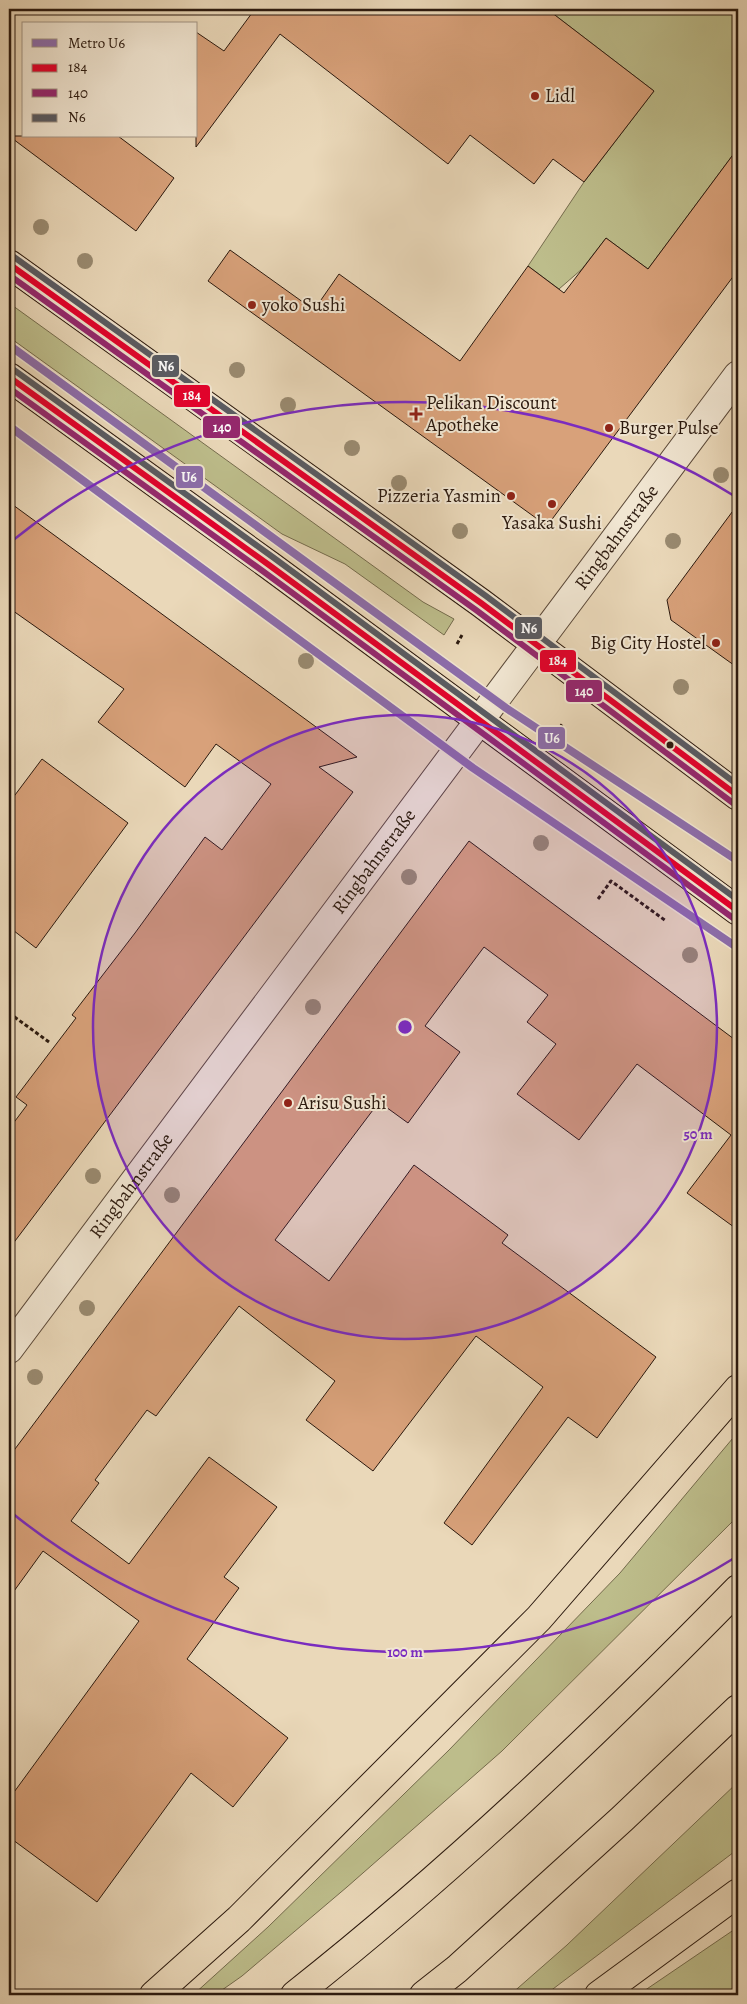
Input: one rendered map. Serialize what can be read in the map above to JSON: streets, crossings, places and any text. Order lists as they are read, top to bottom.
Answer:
{
  "streets": {
    "street": ["Ringbahnstraße"]
  },
  "places": {
    "other": [
      "Lidl",
      "yoko Sushi",
      "Burger Pulse",
      "Pizzeria Yasmin",
      "Yasaka Sushi",
      "Big City Hostel",
      "Arisu Sushi"
    ],
    "health": ["Pelikan Discount Apotheke"]
  },
  "lines": [
    "transit line N6",
    "transit line 184",
    "transit line 140",
    "metro line U6"
  ],
  "legend": [
    "Metro U6",
    "184",
    "140",
    "N6"
  ],
  "rings": ["50 m", "100 m"]
}
